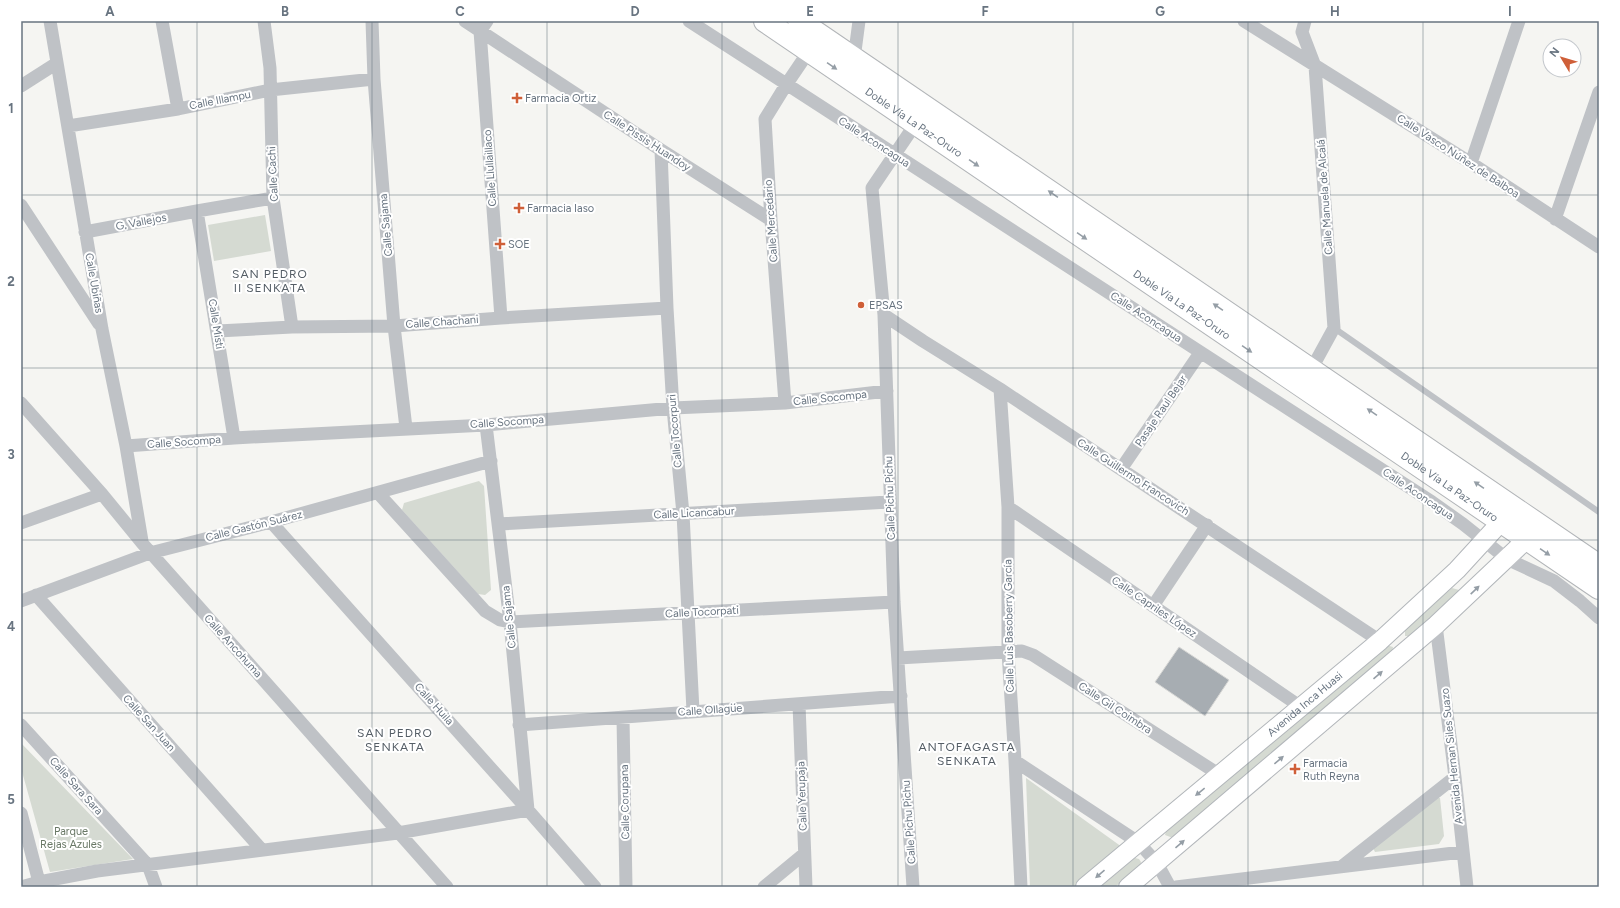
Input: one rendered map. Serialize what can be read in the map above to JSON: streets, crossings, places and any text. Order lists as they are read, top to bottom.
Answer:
{
  "streets": {
    "highway": ["Doble Vía La Paz-Oruro"],
    "street": [
      "Calle Illampu",
      "Calle Pissis Huandoy",
      "Calle Aconcagua",
      "Calle Vasco Núñez de Balboa",
      "Calle Llullaillaco",
      "Calle Cachi",
      "Calle Manuela de Alcalá",
      "Calle Mercedario",
      "G. Vallejos",
      "Calle Sajama",
      "Calle Ubiñas",
      "Calle Chachani",
      "Calle Misti",
      "Calle Socompa",
      "Pasaje Raul Bejar",
      "Calle Tocorpuri",
      "Calle Guillermo Francovich",
      "Calle Pichu Pichu",
      "Calle Licancabur",
      "Calle Gastón Suárez",
      "Calle Capriles López",
      "Calle Tocorpati",
      "Calle Luis Basoberry García",
      "Calle Ancohuma",
      "Calle Huila",
      "Avenida Inca Huasi",
      "Calle Gil Coimbra",
      "Calle Ollagüe",
      "Calle San Juan",
      "Avenida Hernan Siles Suazo",
      "Calle Sara Sara",
      "Calle Yerupaja",
      "Calle Corupana"
    ]
  },
  "crossings": [
    ["Calle Illampu", "Calle Cachi"],
    ["Calle Illampu", "Calle Sajama"],
    ["Calle Illampu", "Calle Ubiñas"],
    ["Doble Vía La Paz-Oruro", "Calle Mercedario"],
    ["Doble Vía La Paz-Oruro", "Calle Pichu Pichu"],
    ["Doble Vía La Paz-Oruro", "Avenida Inca Huasi"],
    ["Calle Pissis Huandoy", "Calle Llullaillaco"],
    ["Calle Pissis Huandoy", "Calle Mercedario"],
    ["Calle Pissis Huandoy", "Calle Tocorpuri"],
    ["Calle Aconcagua", "Calle Mercedario"],
    ["Calle Aconcagua", "Pasaje Raul Bejar"],
    ["Calle Aconcagua", "Calle Pichu Pichu"],
    ["Calle Aconcagua", "Avenida Inca Huasi"],
    ["Calle Vasco Núñez de Balboa", "Calle Manuela de Alcalá"],
    ["Calle Llullaillaco", "Calle Chachani"],
    ["Calle Cachi", "G. Vallejos"],
    ["Calle Cachi", "Calle Chachani"],
    ["Calle Mercedario", "Calle Socompa"],
    ["G. Vallejos", "Calle Ubiñas"],
    ["G. Vallejos", "Calle Misti"],
    ["Calle Sajama", "Calle Chachani"],
    ["Calle Sajama", "Calle Socompa"],
    ["Calle Sajama", "Calle Licancabur"],
    ["Calle Sajama", "Calle Gastón Suárez"],
    ["Calle Sajama", "Calle Tocorpati"],
    ["Calle Sajama", "Calle Huila"],
    ["Calle Sajama", "Calle Ollagüe"],
    ["Calle Ubiñas", "Calle Socompa"],
    ["Calle Ubiñas", "Calle Gastón Suárez"],
    ["Calle Ubiñas", "Calle Ancohuma"],
    ["Calle Chachani", "Calle Misti"],
    ["Calle Chachani", "Calle Tocorpuri"],
    ["Calle Misti", "Calle Socompa"],
    ["Calle Socompa", "Calle Tocorpuri"],
    ["Calle Socompa", "Calle Pichu Pichu"],
    ["Pasaje Raul Bejar", "Calle Guillermo Francovich"],
    ["Calle Tocorpuri", "Calle Licancabur"],
    ["Calle Tocorpuri", "Calle Tocorpati"],
    ["Calle Tocorpuri", "Calle Ollagüe"],
    ["Calle Guillermo Francovich", "Calle Pichu Pichu"],
    ["Calle Guillermo Francovich", "Calle Luis Basoberry García"],
    ["Calle Guillermo Francovich", "Avenida Inca Huasi"],
    ["Calle Pichu Pichu", "Calle Licancabur"],
    ["Calle Pichu Pichu", "Calle Tocorpati"],
    ["Calle Pichu Pichu", "Calle Gil Coimbra"],
    ["Calle Pichu Pichu", "Calle Ollagüe"],
    ["Calle Gastón Suárez", "Calle Ancohuma"],
    ["Calle Gastón Suárez", "Calle Huila"],
    ["Calle Gastón Suárez", "Calle San Juan"],
    ["Calle Capriles López", "Calle Luis Basoberry García"],
    ["Calle Capriles López", "Avenida Inca Huasi"],
    ["Calle Luis Basoberry García", "Calle Gil Coimbra"],
    ["Avenida Inca Huasi", "Calle Gil Coimbra"],
    ["Calle Ollagüe", "Calle Yerupaja"],
    ["Calle Ollagüe", "Calle Corupana"]
  ],
  "districts": ["SAN PEDRO II SENKATA", "SAN PEDRO SENKATA", "ANTOFAGASTA SENKATA"],
  "parks": ["Parque Rejas Azules"],
  "places": {
    "health": [
      "Farmacia Ortiz",
      "Farmacia Iaso",
      "SOE",
      "Farmacia Ruth Reyna"
    ],
    "other": ["EPSAS"]
  },
  "north": "top left",
  "grid": {
    "columns": [
      "A",
      "B",
      "C",
      "D",
      "E",
      "F",
      "G",
      "H",
      "I"
    ],
    "rows": [
      "1",
      "2",
      "3",
      "4",
      "5"
    ]
  }
}
